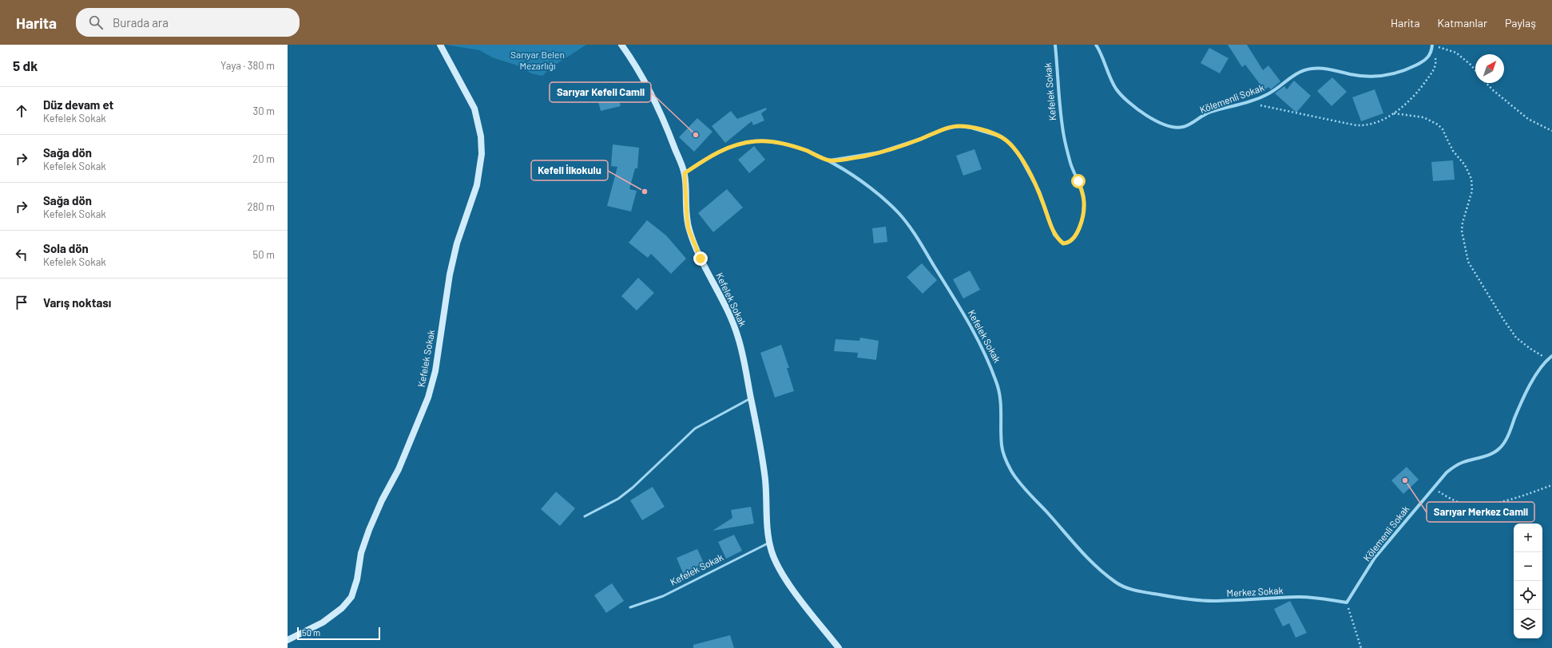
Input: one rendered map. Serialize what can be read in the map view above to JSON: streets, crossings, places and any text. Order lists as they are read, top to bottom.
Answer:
{
  "streets": {
    "street": ["Kefelek Sokak", "Kölemenli Sokak", "Merkez Sokak"]
  },
  "crossings": [
    ["Kefelek Sokak", "Merkez Sokak"],
    ["Kölemenli Sokak", "Merkez Sokak"]
  ],
  "parks": ["Sarıyar Belen Mezarlığı"],
  "places": ["Sarıyar Kefeli Camii", "Kefeli İlkokulu", "Sarıyar Merkez Camii"],
  "scale_bar": "50 m",
  "north": "top right",
  "page": {
    "header": "Harita",
    "search": "Burada ara",
    "nav": ["Harita", "Katmanlar", "Paylaş"],
    "heading": ["5 dk", "Yaya · 380 m"],
    "list": [
      ["Düz devam et", "Kefelek Sokak", "30 m"],
      ["Sağa dön", "Kefelek Sokak", "20 m"],
      ["Sağa dön", "Kefelek Sokak", "280 m"],
      ["Sola dön", "Kefelek Sokak", "50 m"],
      "Varış noktası"
    ],
    "map_buttons": ["+", "−"],
    "scale": "50 m"
  }
}
